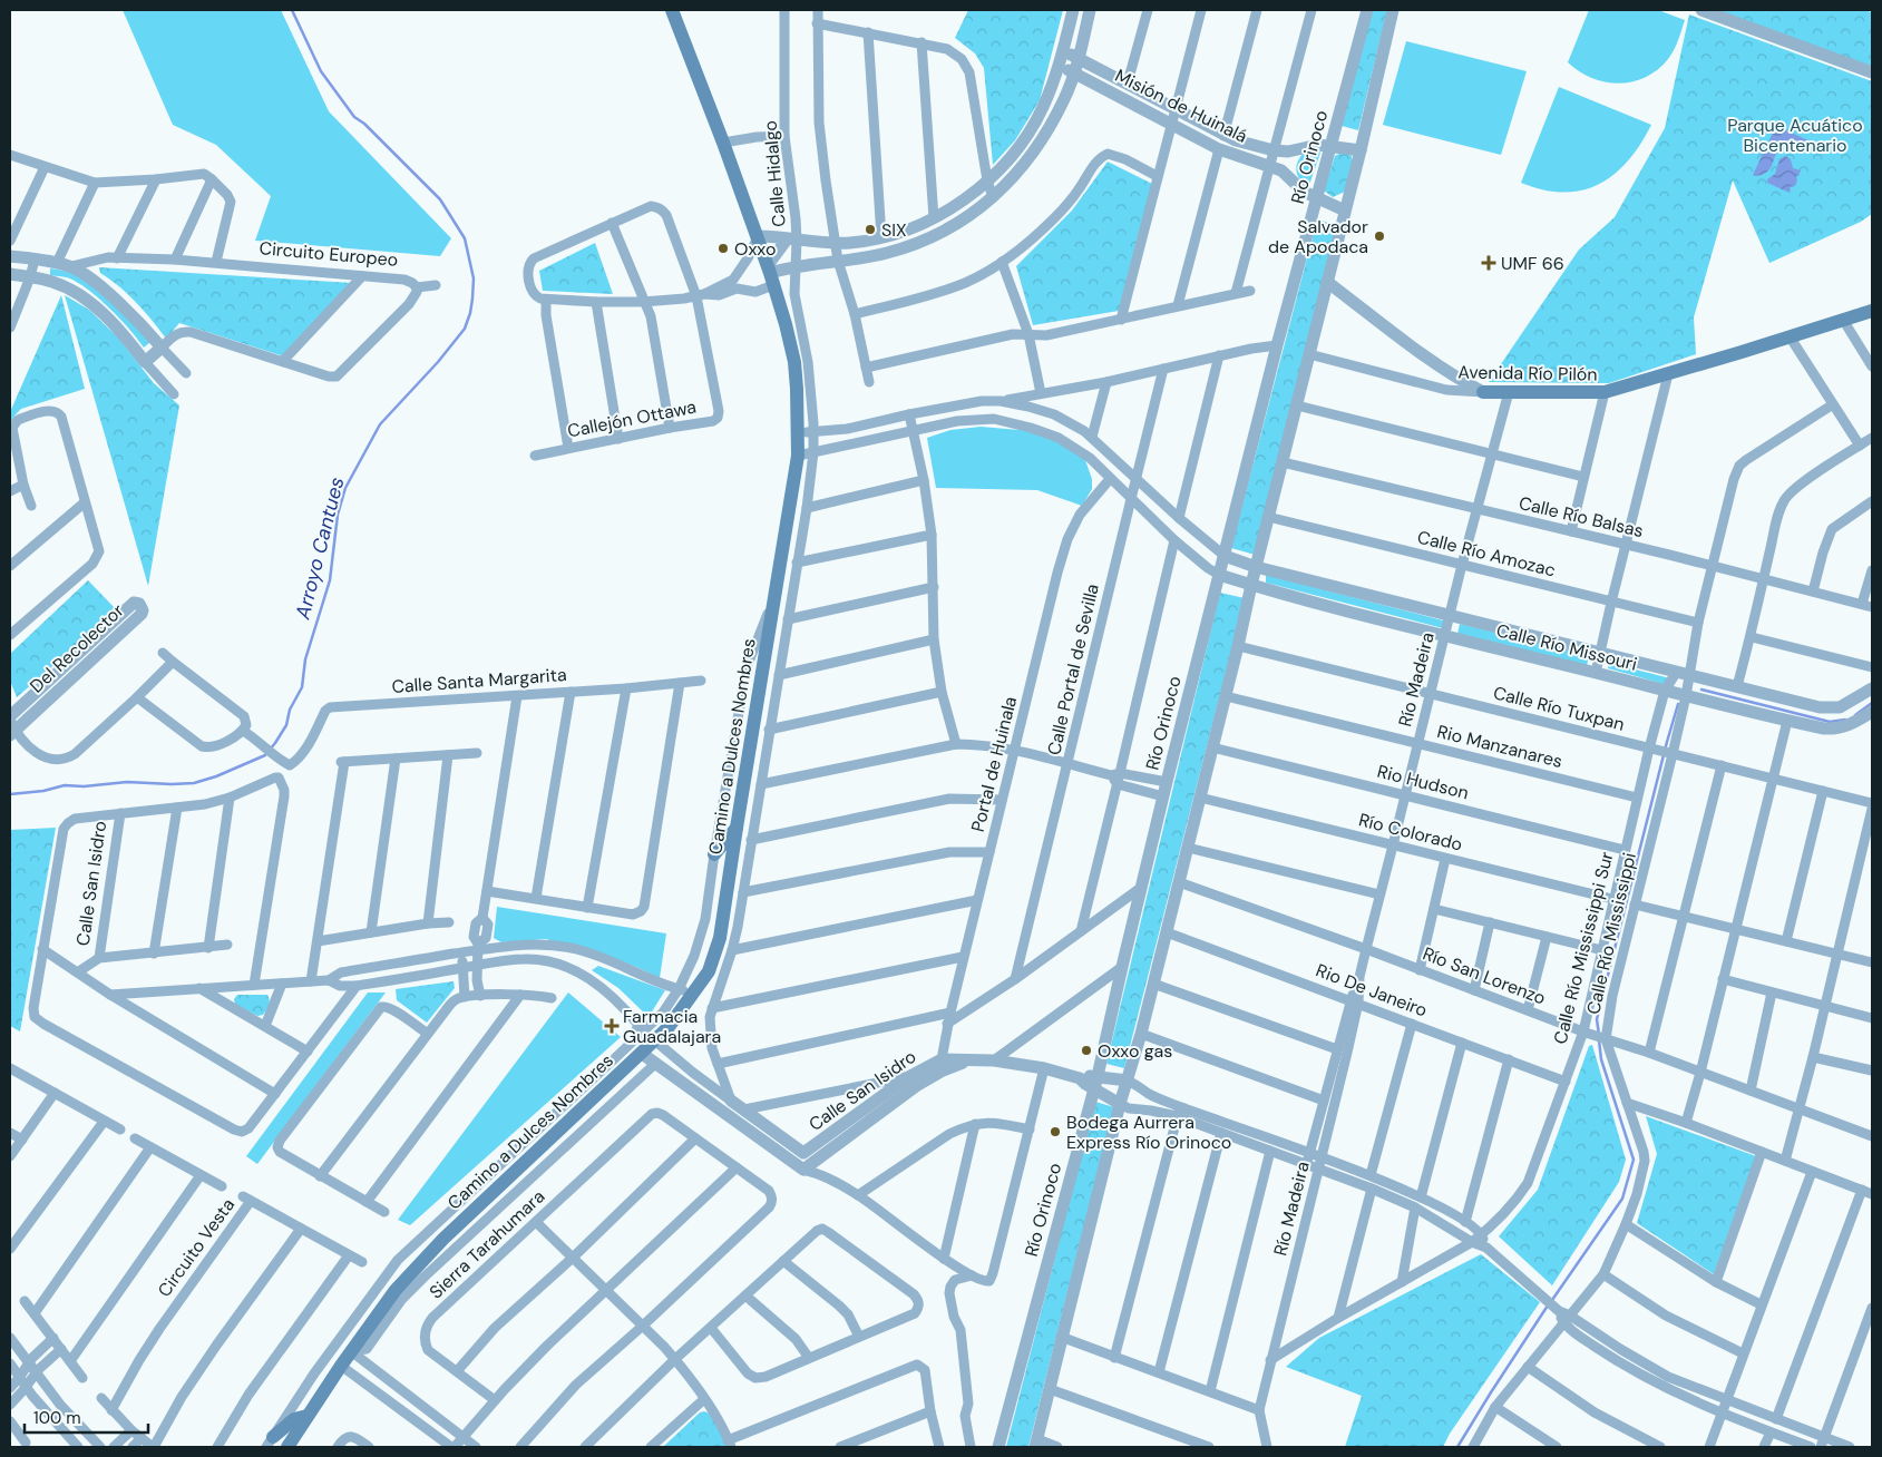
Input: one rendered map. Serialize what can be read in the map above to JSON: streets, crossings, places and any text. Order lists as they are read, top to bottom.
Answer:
{
  "streets": {
    "main road": ["Avenida Río Pilón", "Camino a Dulces Nombres"],
    "street": [
      "Misión de Huinalá",
      "Río Orinoco",
      "Calle Hidalgo",
      "Circuito Europeo",
      "Callejón Ottawa",
      "Calle Río Balsas",
      "Calle Río Amozac",
      "Calle Río Missouri",
      "Del Recolector",
      "Calle Portal de Sevilla",
      "Río Madeira",
      "Calle Santa Margarita",
      "Calle Río Tuxpan",
      "Rio Manzanares",
      "Portal de Huinala",
      "Rio Hudson",
      "Río Colorado",
      "Calle San Isidro",
      "Calle Río Mississippi",
      "Calle Río Mississippi Sur",
      "Río San Lorenzo",
      "Rio De Janeiro",
      "Sierra Tarahumara",
      "Circuito Vesta"
    ]
  },
  "crossings": [
    ["Misión de Huinalá", "Río Orinoco"],
    ["Río Orinoco", "Calle Río Missouri"],
    ["Calle Hidalgo", "Camino a Dulces Nombres"],
    ["Avenida Río Pilón", "Río Madeira"],
    ["Calle Río Balsas", "Río Madeira"],
    ["Calle Río Balsas", "Calle Río Mississippi"],
    ["Calle Río Amozac", "Río Madeira"],
    ["Calle Río Amozac", "Calle Río Mississippi"],
    ["Calle Río Missouri", "Río Madeira"],
    ["Calle Río Missouri", "Calle Río Mississippi"],
    ["Calle Río Missouri", "Calle Río Mississippi Sur"],
    ["Río Madeira", "Calle Río Tuxpan"],
    ["Río Madeira", "Rio Manzanares"],
    ["Río Madeira", "Rio Hudson"],
    ["Río Madeira", "Río Colorado"],
    ["Río Madeira", "Calle Río Mississippi Sur"],
    ["Río Madeira", "Río San Lorenzo"],
    ["Río Madeira", "Rio De Janeiro"],
    ["Calle Río Tuxpan", "Calle Río Mississippi"],
    ["Calle Río Tuxpan", "Calle Río Mississippi Sur"],
    ["Rio Manzanares", "Calle Río Mississippi Sur"],
    ["Portal de Huinala", "Calle San Isidro"],
    ["Rio Hudson", "Calle Río Mississippi Sur"],
    ["Río Colorado", "Calle Río Mississippi Sur"],
    ["Calle Río Mississippi", "Calle Río Mississippi Sur"],
    ["Calle Río Mississippi", "Río San Lorenzo"],
    ["Calle Río Mississippi Sur", "Río San Lorenzo"],
    ["Calle Río Mississippi Sur", "Rio De Janeiro"]
  ],
  "water": ["Arroyo Cantues"],
  "parks": ["Parque Acuático Bicentenario"],
  "places": {
    "other": [
      "SIX",
      "Salvador de Apodaca",
      "Oxxo",
      "Oxxo gas",
      "Bodega Aurrera Express Río Orinoco"
    ],
    "health": ["UMF 66", "Farmacia Guadalajara"]
  },
  "scale_bar": "100 m"
}
